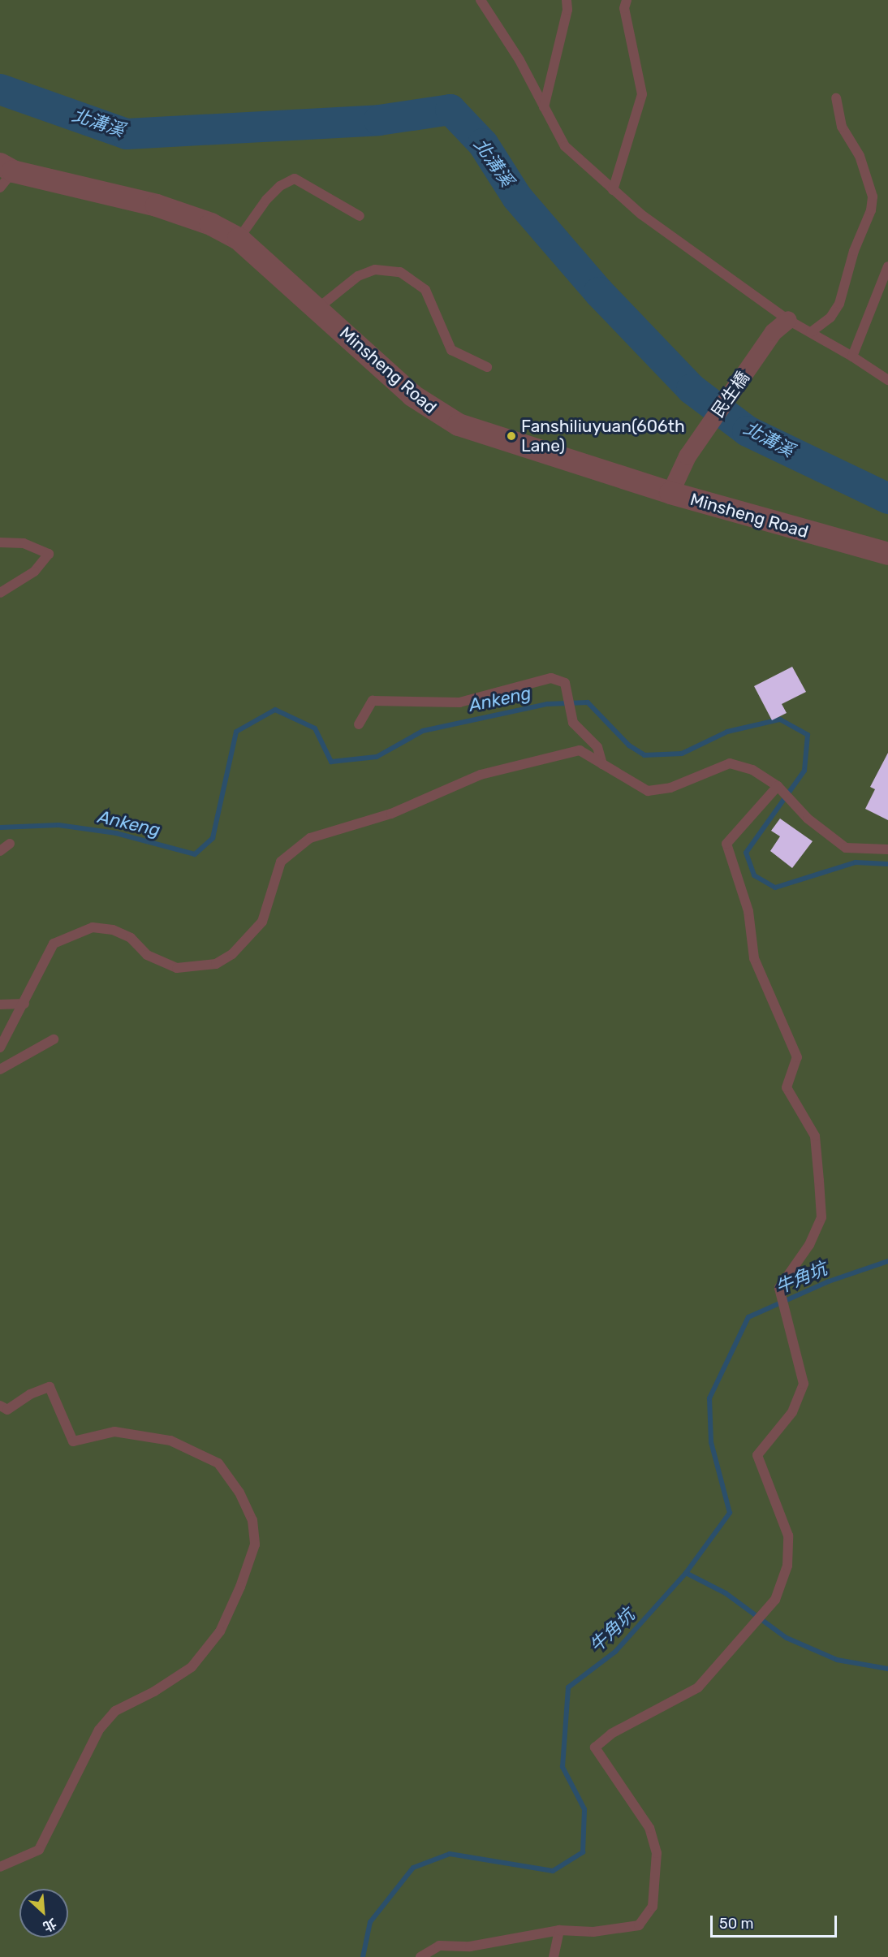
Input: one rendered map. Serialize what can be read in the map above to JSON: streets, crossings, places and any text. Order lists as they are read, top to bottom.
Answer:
{
  "streets": {
    "street": ["Minsheng Road", "民生橋"]
  },
  "crossings": [
    ["Minsheng Road", "民生橋"]
  ],
  "water": ["北溝溪", "Ankeng", "牛角坑"],
  "places": ["Fanshiliuyuan(606th Lane)"],
  "scale_bar": "50 m",
  "north": "bottom right"
}
